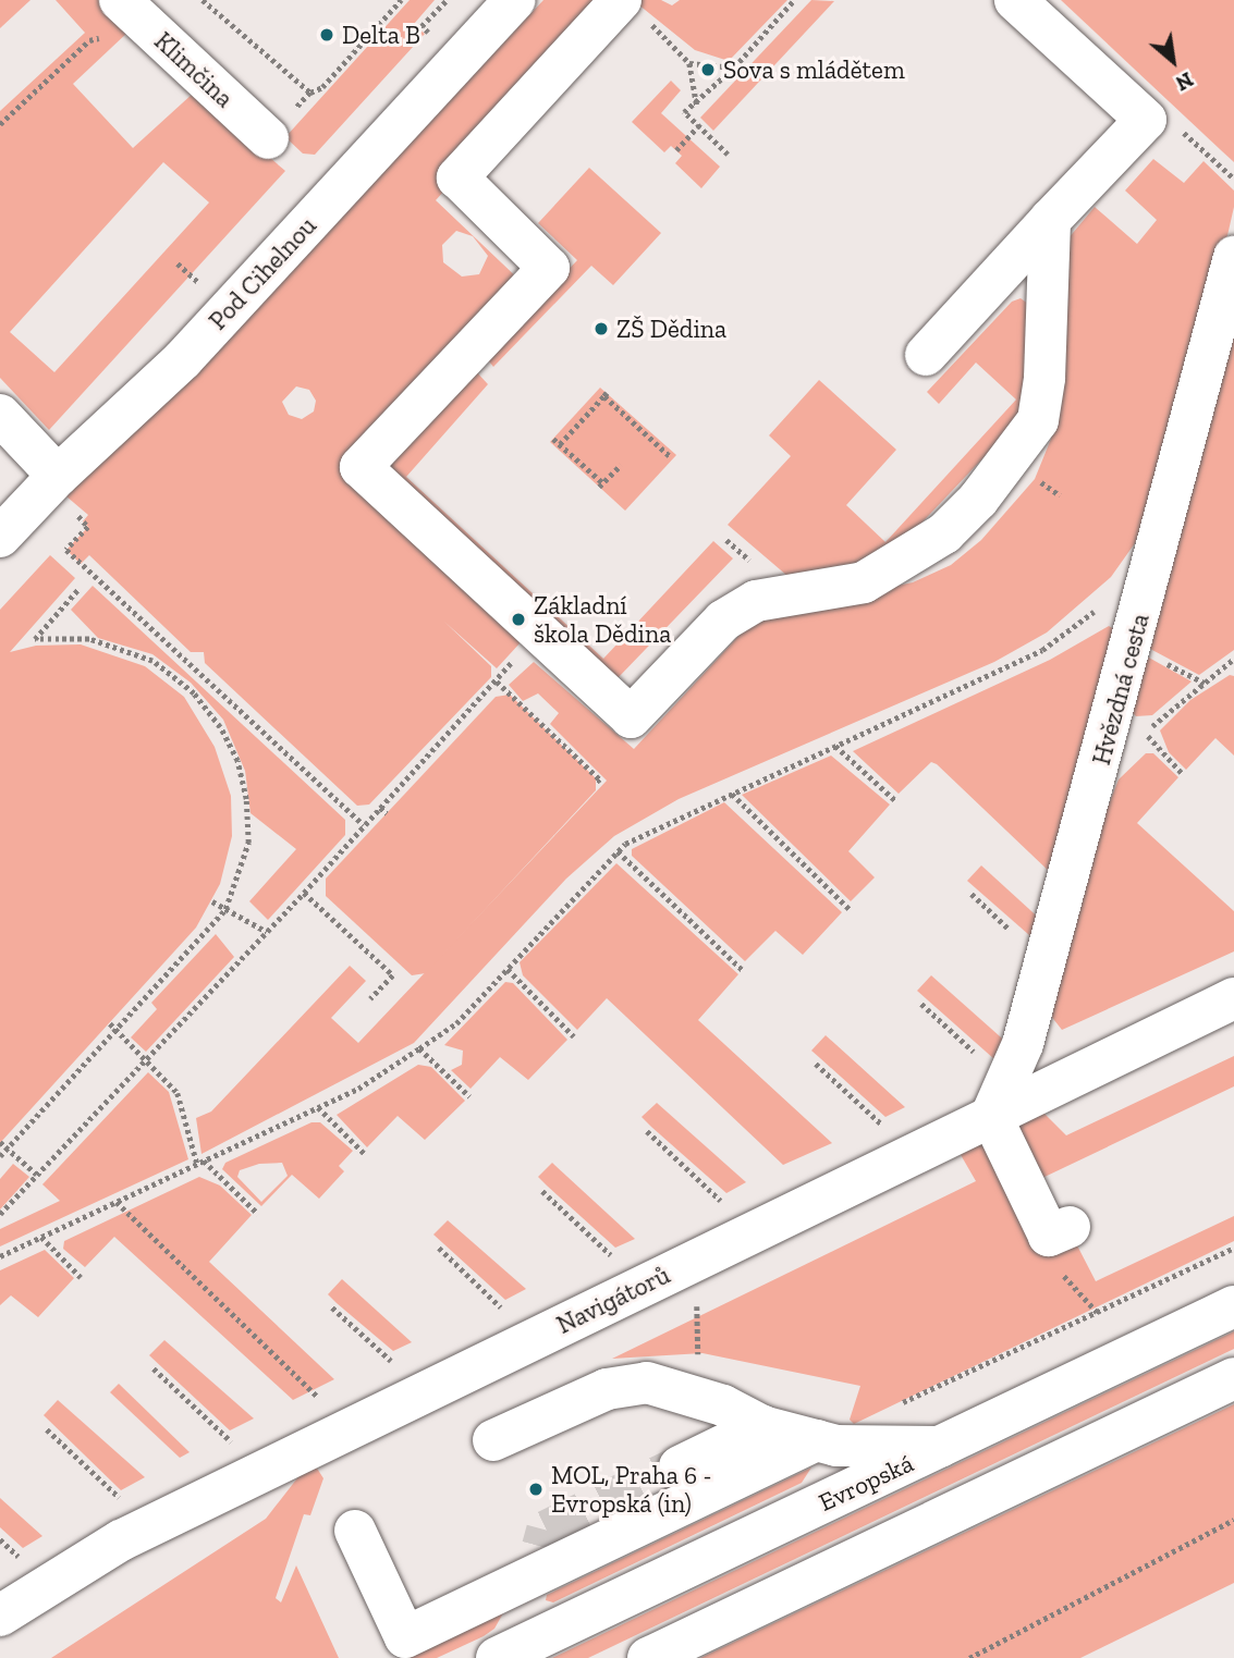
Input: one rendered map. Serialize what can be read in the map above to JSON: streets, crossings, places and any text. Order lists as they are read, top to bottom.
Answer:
{
  "streets": {
    "street": [
      "Klimčina",
      "Pod Cihelnou",
      "Hvězdná cesta",
      "Navigátorů",
      "Evropská"
    ]
  },
  "crossings": [
    ["Hvězdná cesta", "Navigátorů"]
  ],
  "places": [
    "Delta B",
    "Sova s mládětem",
    "ZŠ Dědina",
    "Základní škola Dědina",
    "MOL, Praha 6 - Evropská (in)"
  ],
  "north": "bottom right"
}
